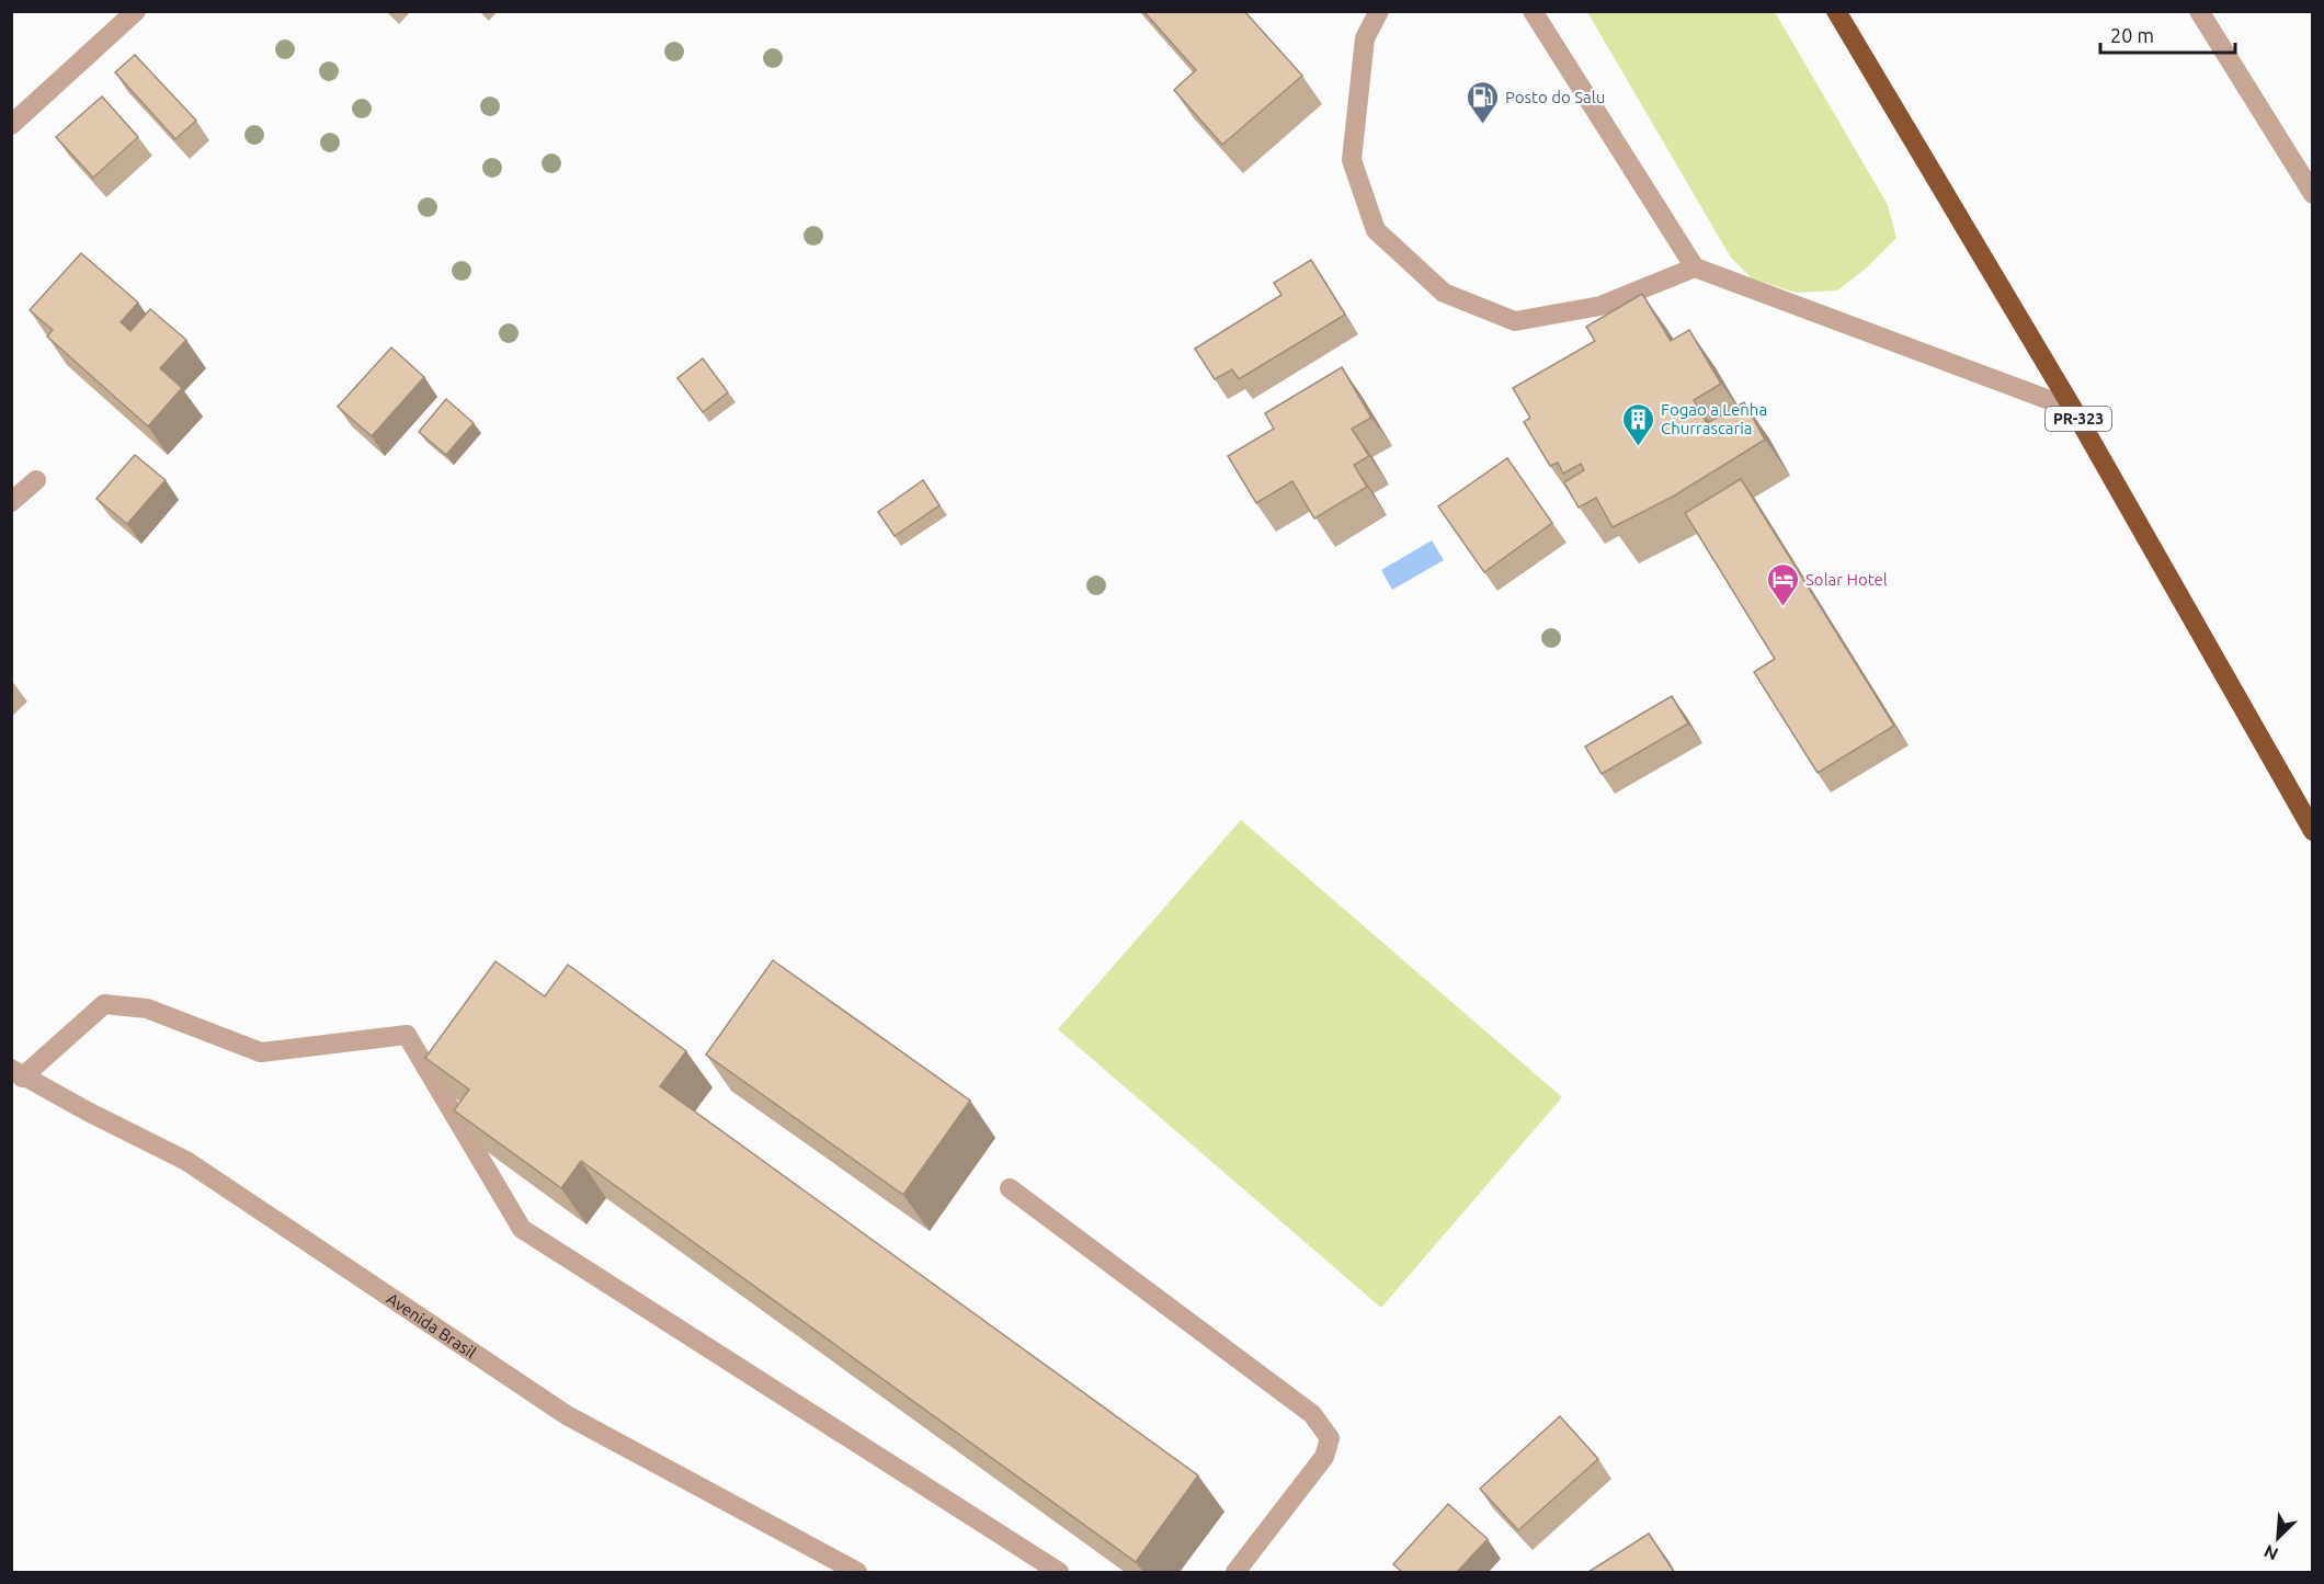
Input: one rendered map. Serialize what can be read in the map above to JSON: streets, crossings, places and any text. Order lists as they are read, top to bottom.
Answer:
{
  "streets": {
    "highway": ["PR-323"],
    "street": ["Avenida Brasil"]
  },
  "places": {
    "fuel station": ["Posto do Salu"],
    "building": ["Fogao a Lenha Churrascaria"],
    "hotel": ["Solar Hotel"]
  },
  "scale_bar": "20 m",
  "north": "bottom left"
}
